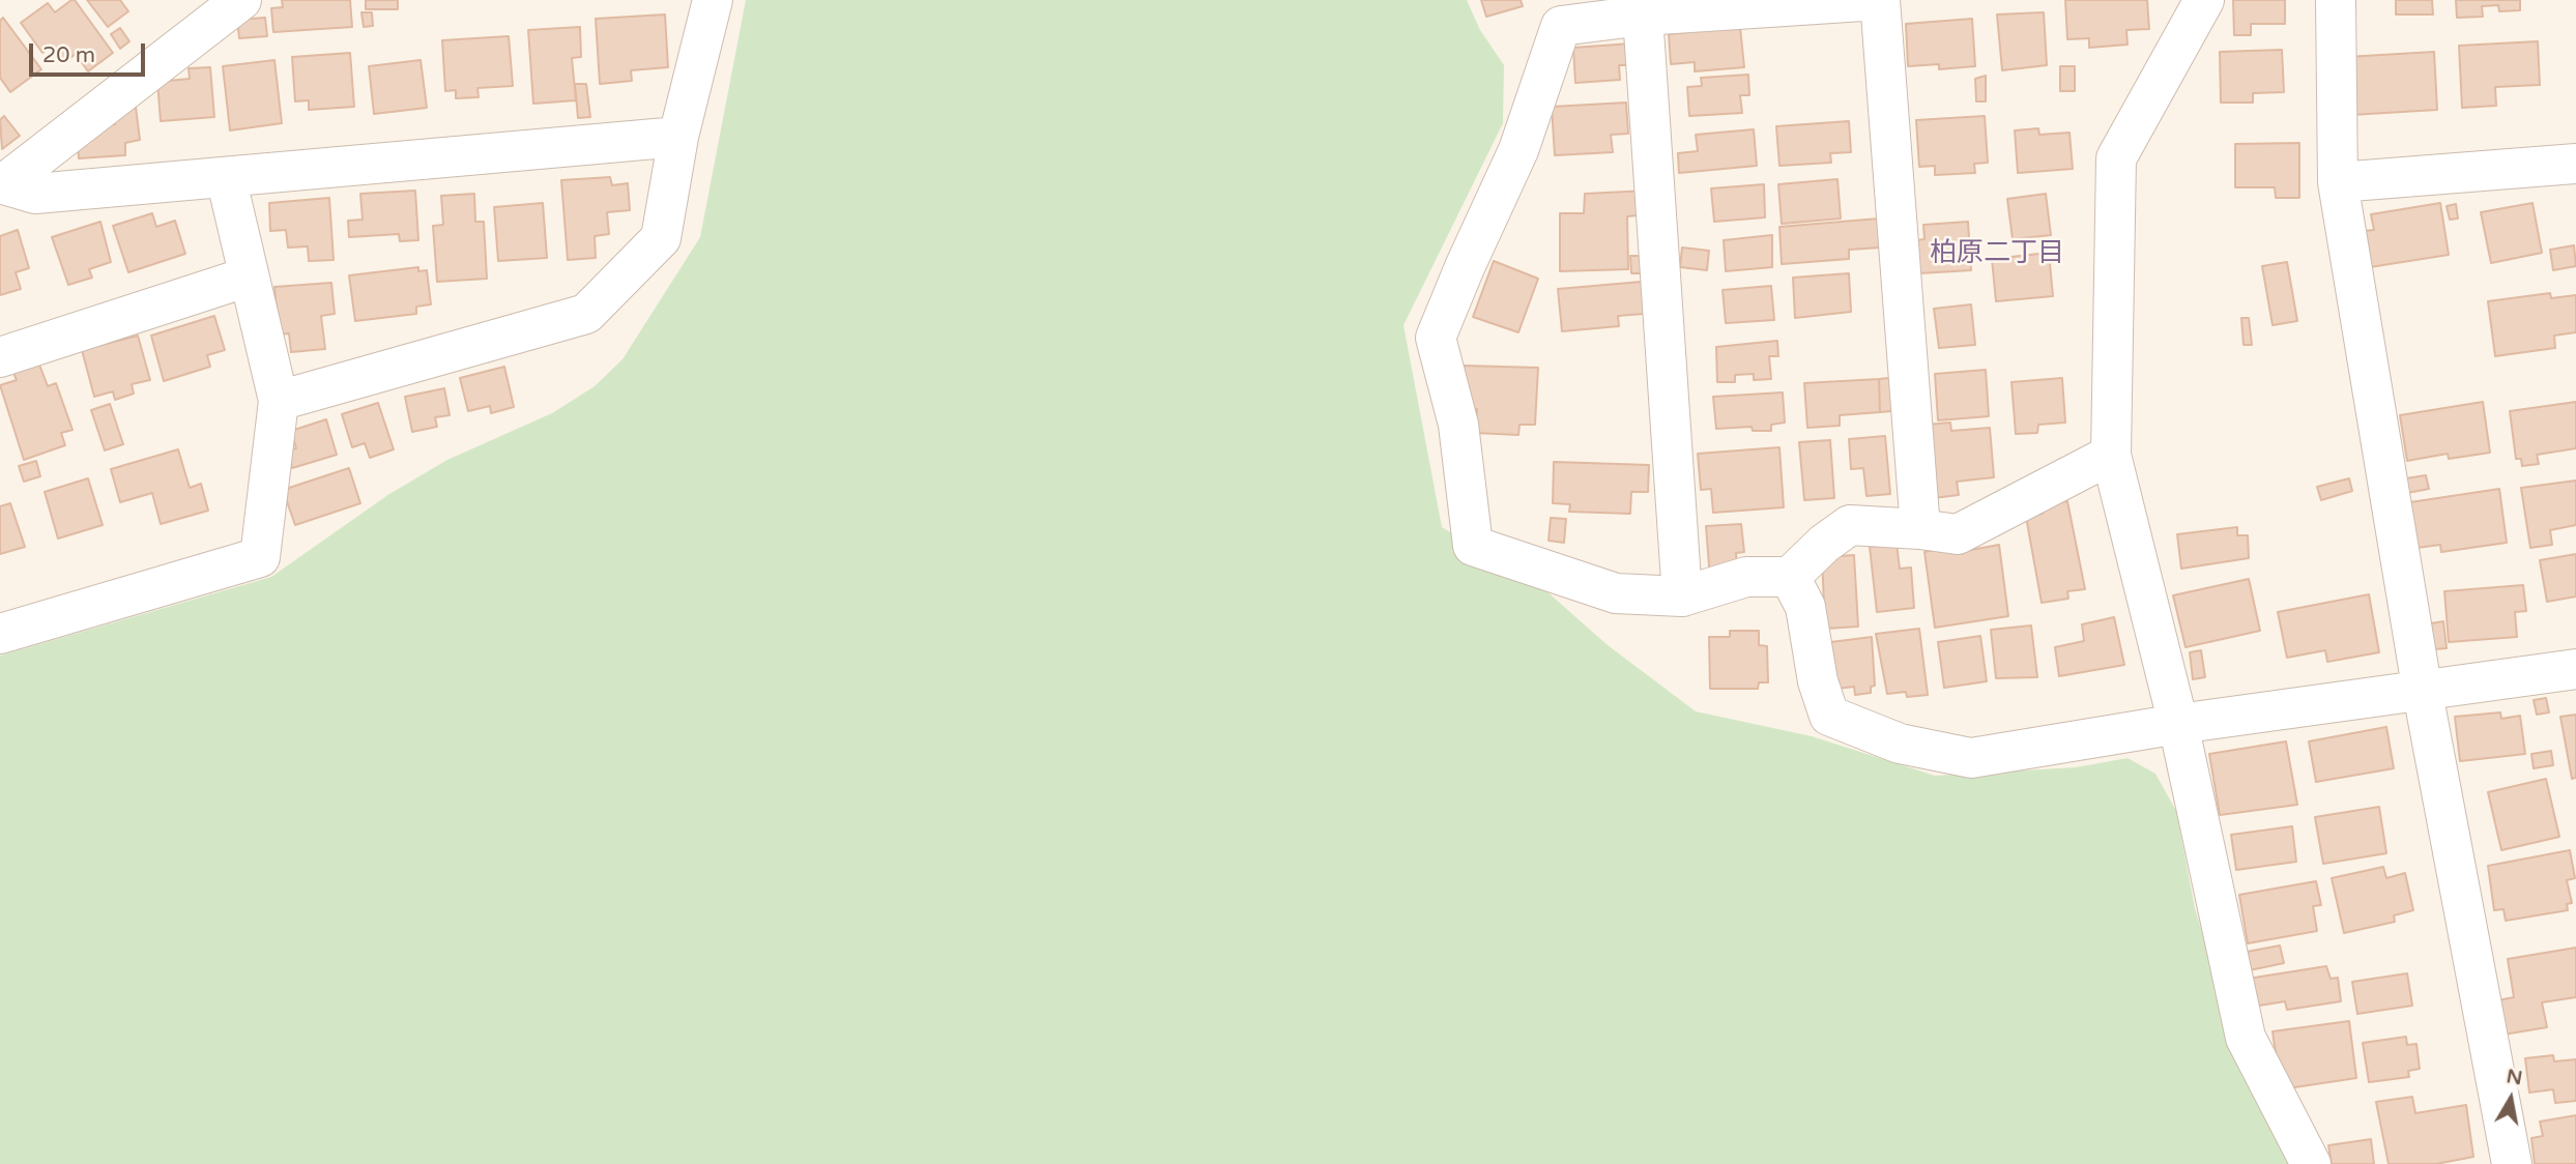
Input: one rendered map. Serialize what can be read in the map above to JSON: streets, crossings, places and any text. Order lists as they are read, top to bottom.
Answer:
{
  "districts": ["柏原二丁目"],
  "scale_bar": "20 m",
  "north": "top"
}
